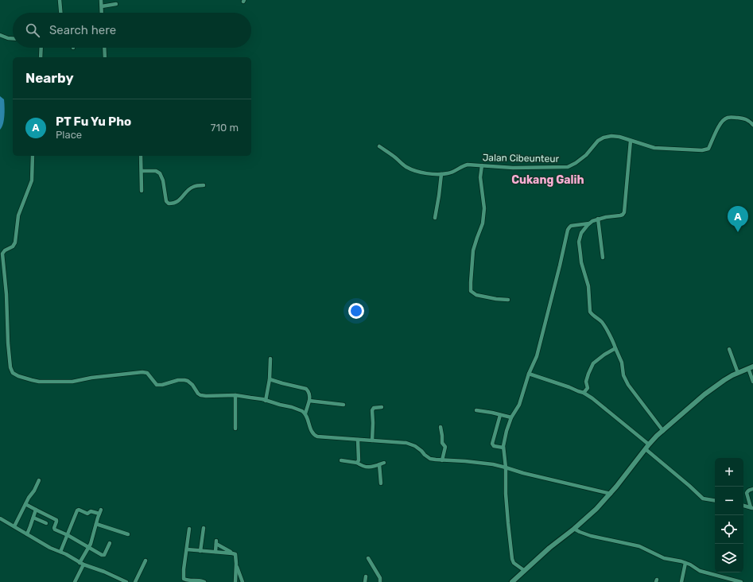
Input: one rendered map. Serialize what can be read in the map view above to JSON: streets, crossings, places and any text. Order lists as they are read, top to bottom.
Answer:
{
  "streets": {
    "street": ["Jalan Cibeunteur"]
  },
  "districts": ["Cukang Galih"],
  "page": {
    "search": "Search here",
    "heading": "Nearby",
    "list": [
      {
        "mark": "A",
        "name": "PT Fu Yu Pho",
        "note": "Place",
        "value": "710 m"
      }
    ],
    "pins": "A",
    "map_buttons": ["+", "−"]
  }
}
